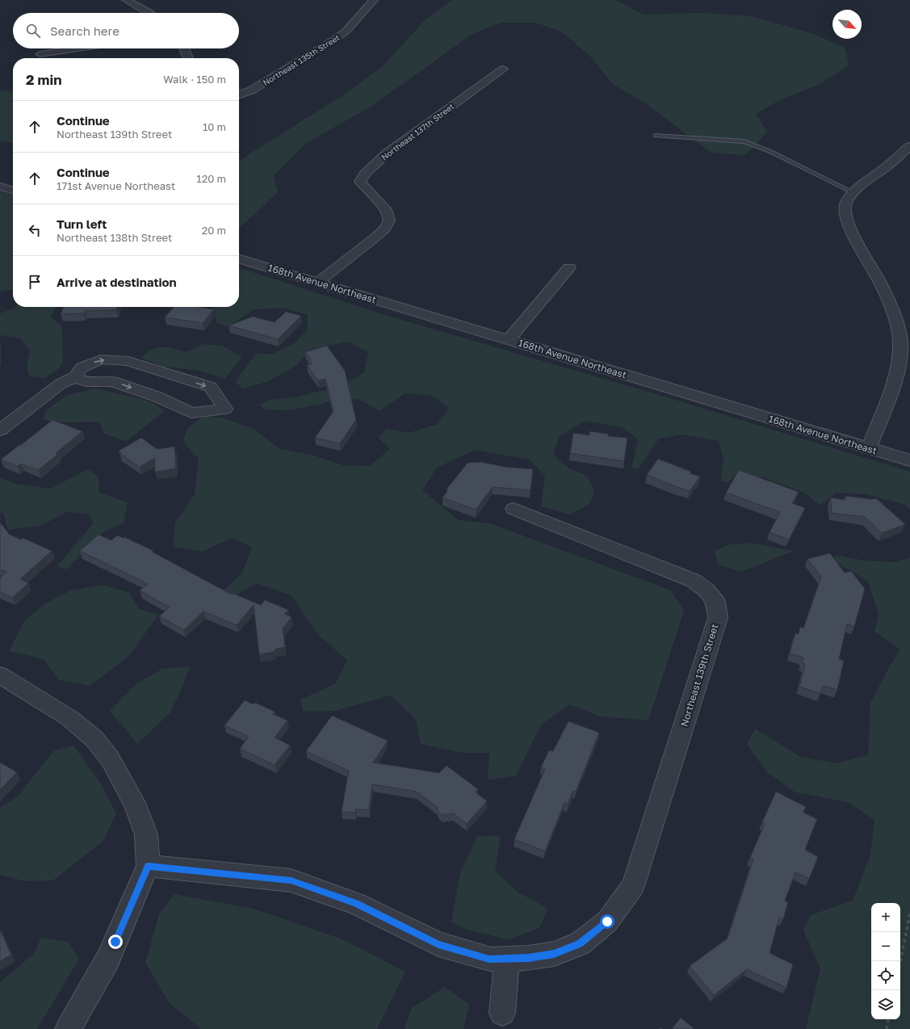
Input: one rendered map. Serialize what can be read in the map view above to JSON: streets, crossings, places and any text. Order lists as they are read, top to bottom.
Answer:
{
  "streets": {
    "street": [
      "Northeast 135th Street",
      "Northeast 137th Street",
      "168th Avenue Northeast",
      "Northeast 139th Street"
    ]
  },
  "crossings": [
    ["Northeast 137th Street", "168th Avenue Northeast"]
  ],
  "north": "bottom right",
  "page": {
    "search": "Search here",
    "heading": ["2 min", "Walk · 150 m"],
    "list": [
      ["Continue", "Northeast 139th Street", "10 m"],
      ["Continue", "171st Avenue Northeast", "120 m"],
      ["Turn left", "Northeast 138th Street", "20 m"],
      "Arrive at destination"
    ],
    "map_buttons": ["+", "−"]
  }
}
